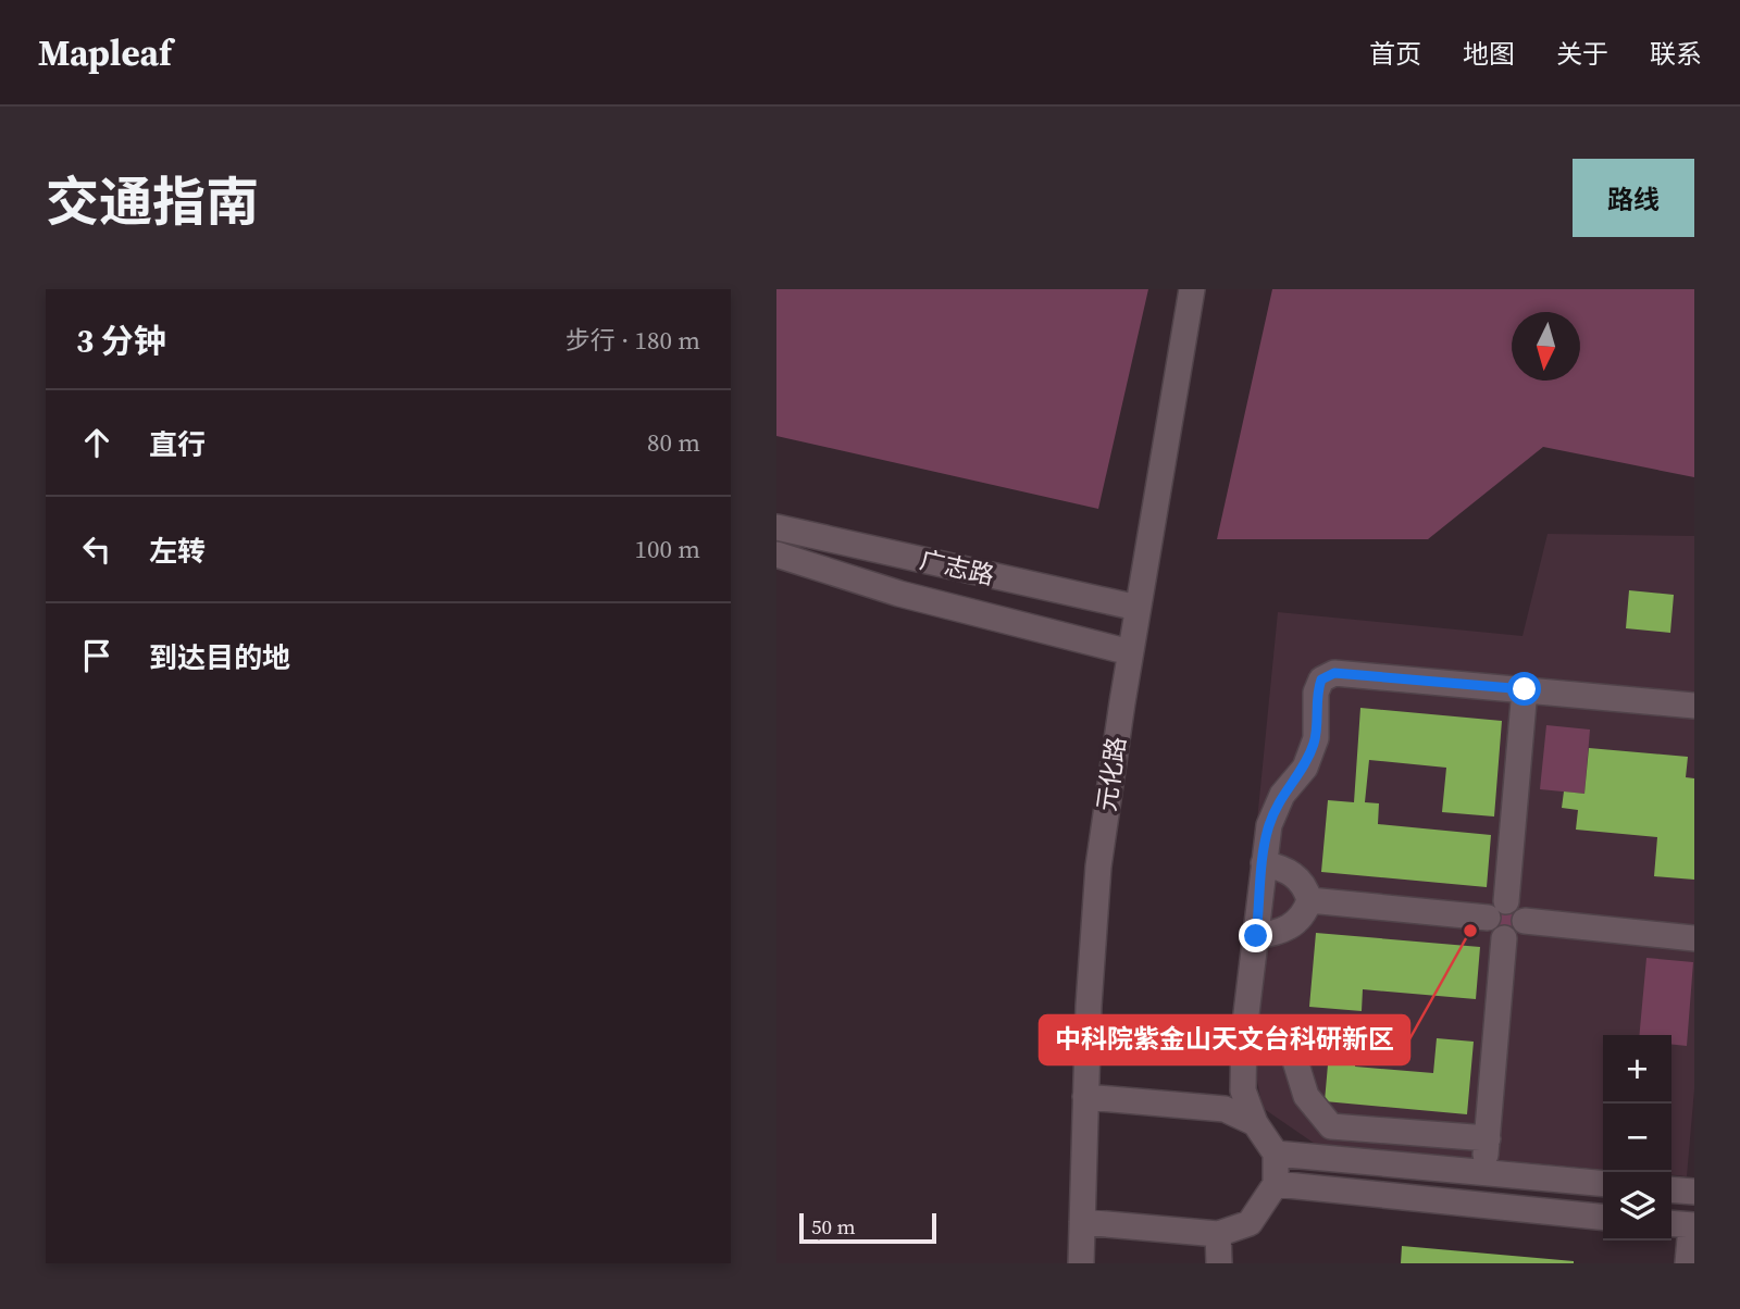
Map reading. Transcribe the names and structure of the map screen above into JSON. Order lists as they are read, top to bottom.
{
  "streets": {
    "street": ["广志路", "元化路"]
  },
  "crossings": [
    ["广志路", "元化路"]
  ],
  "places": ["中科院紫金山天文台科研新区"],
  "scale_bar": "50 m",
  "north": "bottom",
  "page": {
    "header": "Mapleaf",
    "nav": [
      "首页",
      "地图",
      "关于",
      "联系"
    ],
    "title": "交通指南",
    "buttons": "路线",
    "heading": ["3 分钟", "步行 · 180 m"],
    "list": [
      ["直行", "80 m"],
      ["左转", "100 m"],
      "到达目的地"
    ],
    "map_buttons": ["+", "−"],
    "scale": "50 m"
  }
}
